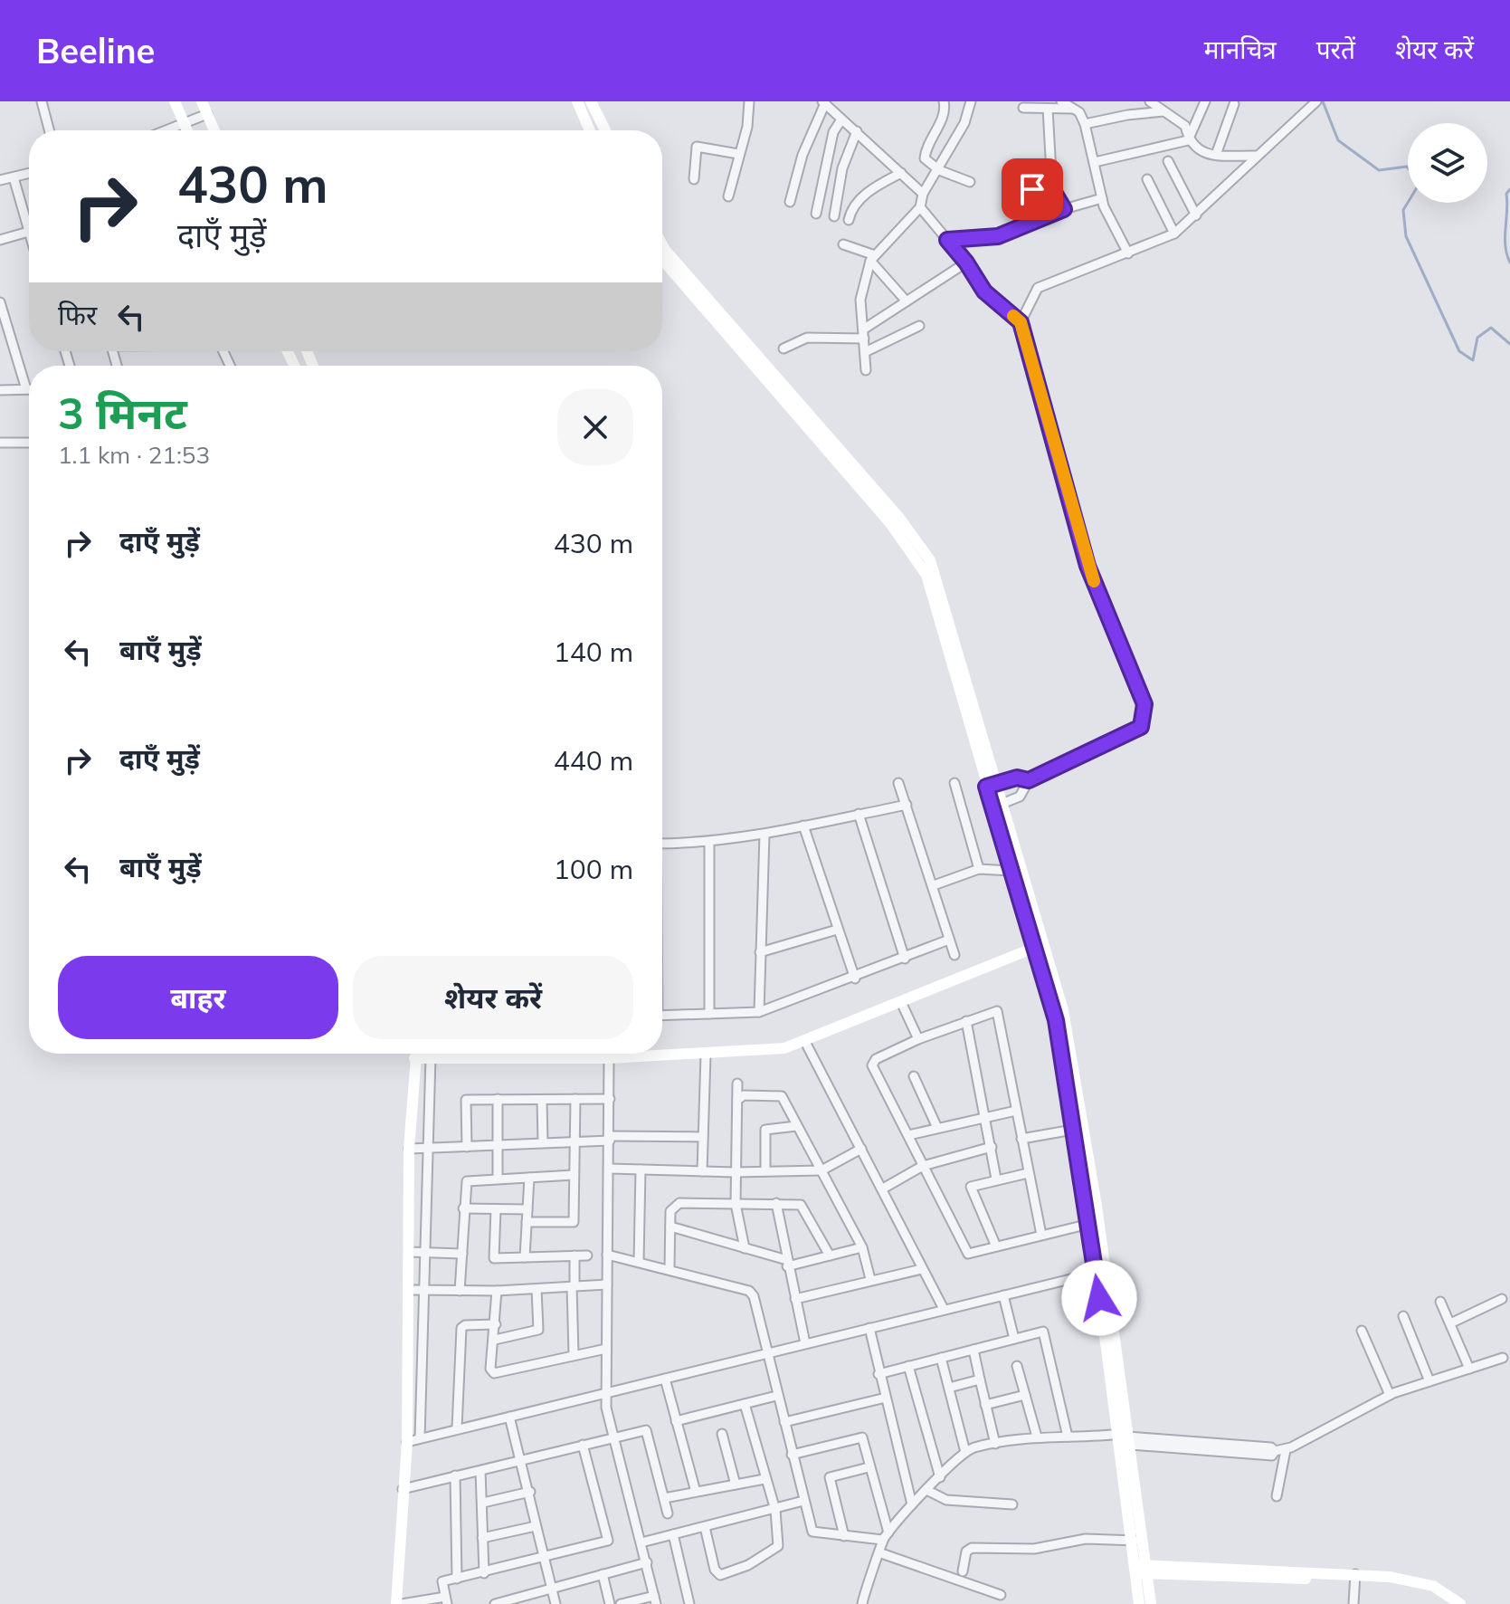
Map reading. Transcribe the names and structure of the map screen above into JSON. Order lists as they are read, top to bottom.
{
  "page": {
    "header": "Beeline",
    "nav": ["मानचित्र", "परतें", "शेयर करें"],
    "turn": ["430 m", "दाएँ मुड़ें"],
    "then": "फिर",
    "heading": ["3 मिनट", "1.1 km · 21:53"],
    "list": [
      {
        "name": "दाएँ मुड़ें",
        "value": "430 m"
      },
      {
        "name": "बाएँ मुड़ें",
        "value": "140 m"
      },
      {
        "name": "दाएँ मुड़ें",
        "value": "440 m"
      },
      {
        "name": "बाएँ मुड़ें",
        "value": "100 m"
      }
    ],
    "buttons": ["बाहर", "शेयर करें"]
  }
}
